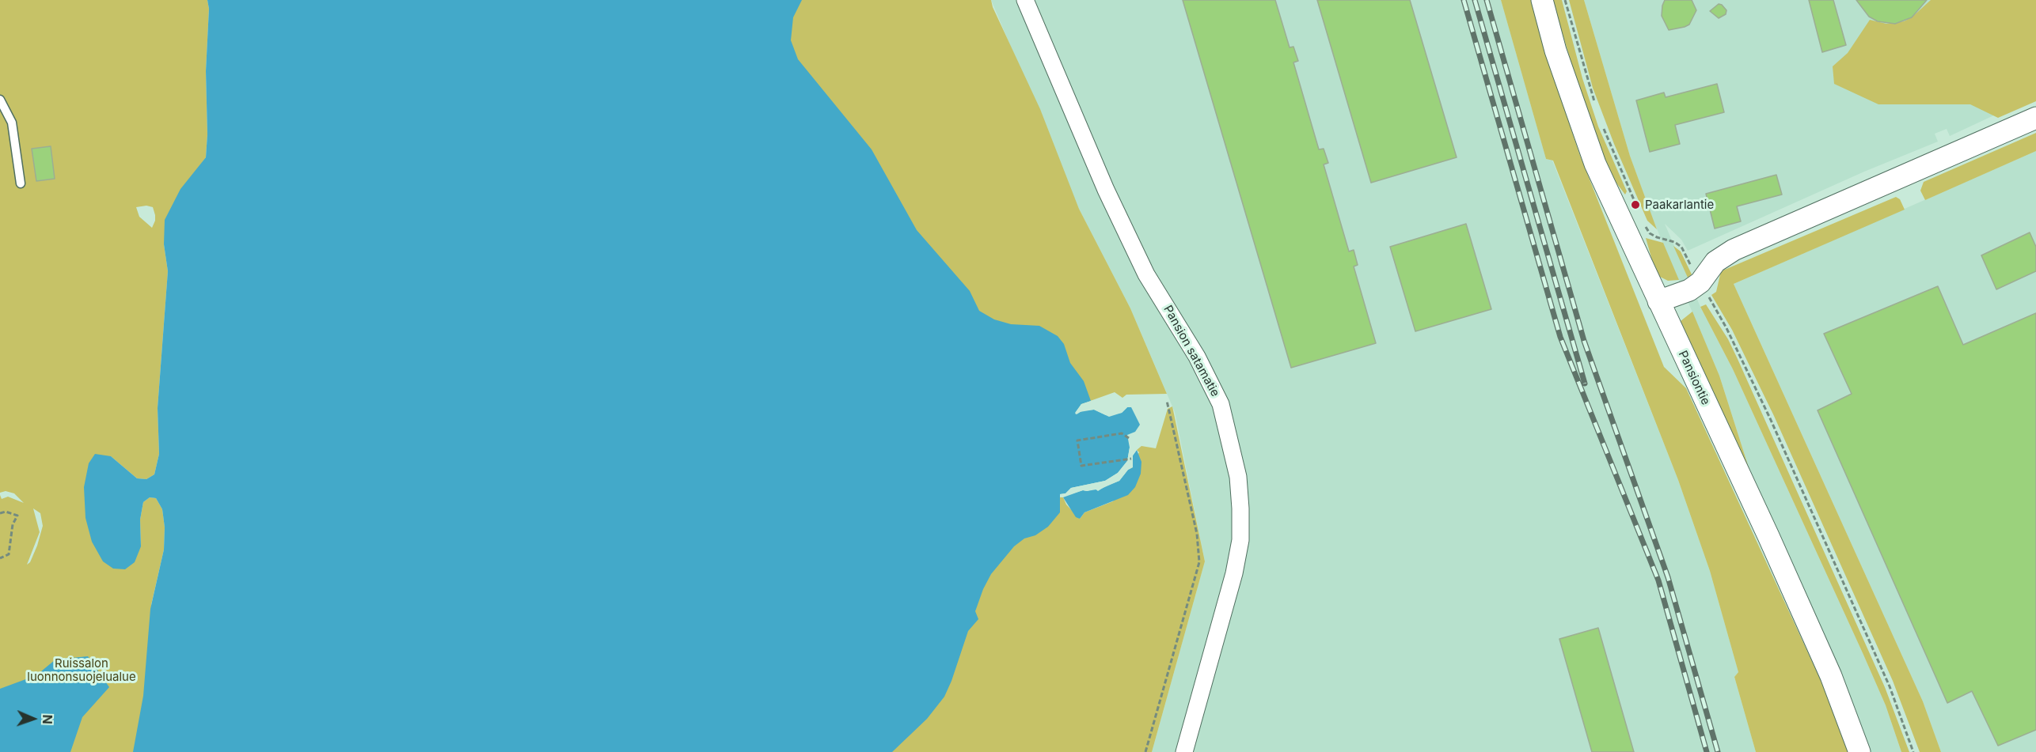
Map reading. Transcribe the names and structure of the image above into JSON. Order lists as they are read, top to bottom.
{
  "streets": {
    "street": ["Pansion satamatie", "Pansiontie"]
  },
  "parks": ["Ruissalon luonnonsuojelualue"],
  "places": ["Paakarlantie"],
  "north": "right"
}
